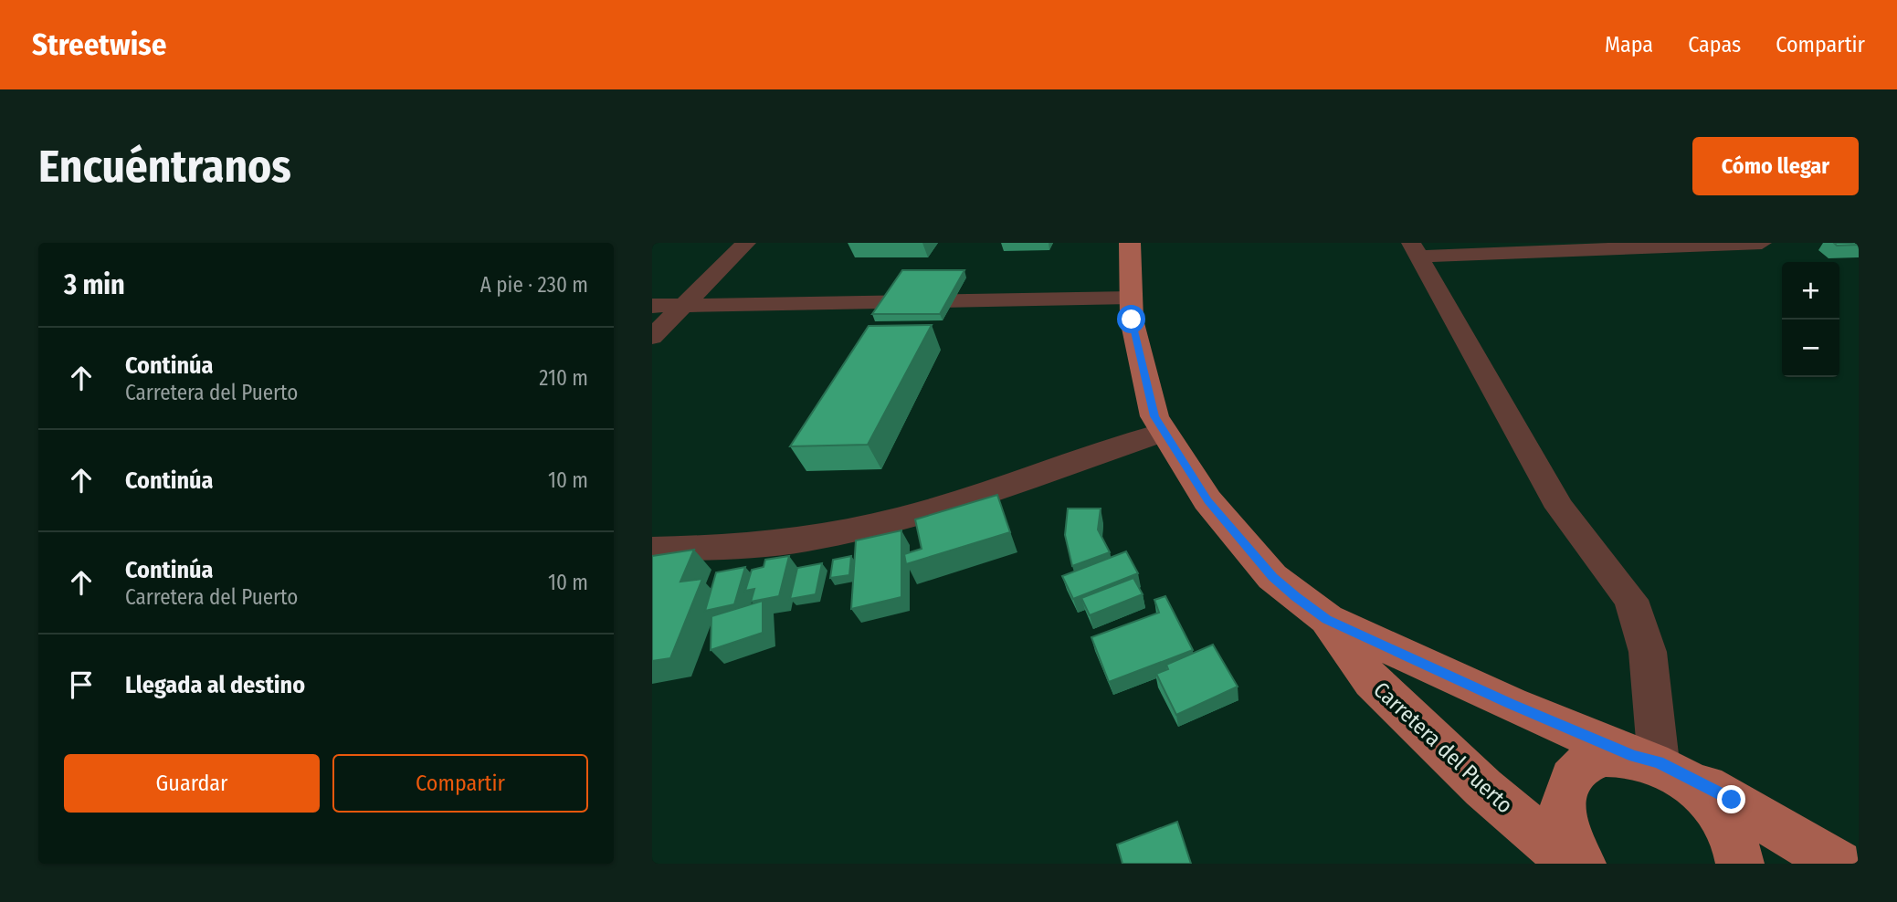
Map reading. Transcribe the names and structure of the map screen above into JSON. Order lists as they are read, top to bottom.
{
  "streets": {
    "main road": ["Carretera del Puerto"]
  },
  "page": {
    "header": "Streetwise",
    "nav": ["Mapa", "Capas", "Compartir"],
    "buttons": [
      "Cómo llegar",
      ["Guardar", "Compartir"]
    ],
    "title": "Encuéntranos",
    "heading": ["3 min", "A pie · 230 m"],
    "map_buttons": ["+", "−"],
    "list": [
      ["Continúa", "Carretera del Puerto", "210 m"],
      ["Continúa", "10 m"],
      ["Continúa", "Carretera del Puerto", "10 m"],
      "Llegada al destino"
    ]
  }
}
